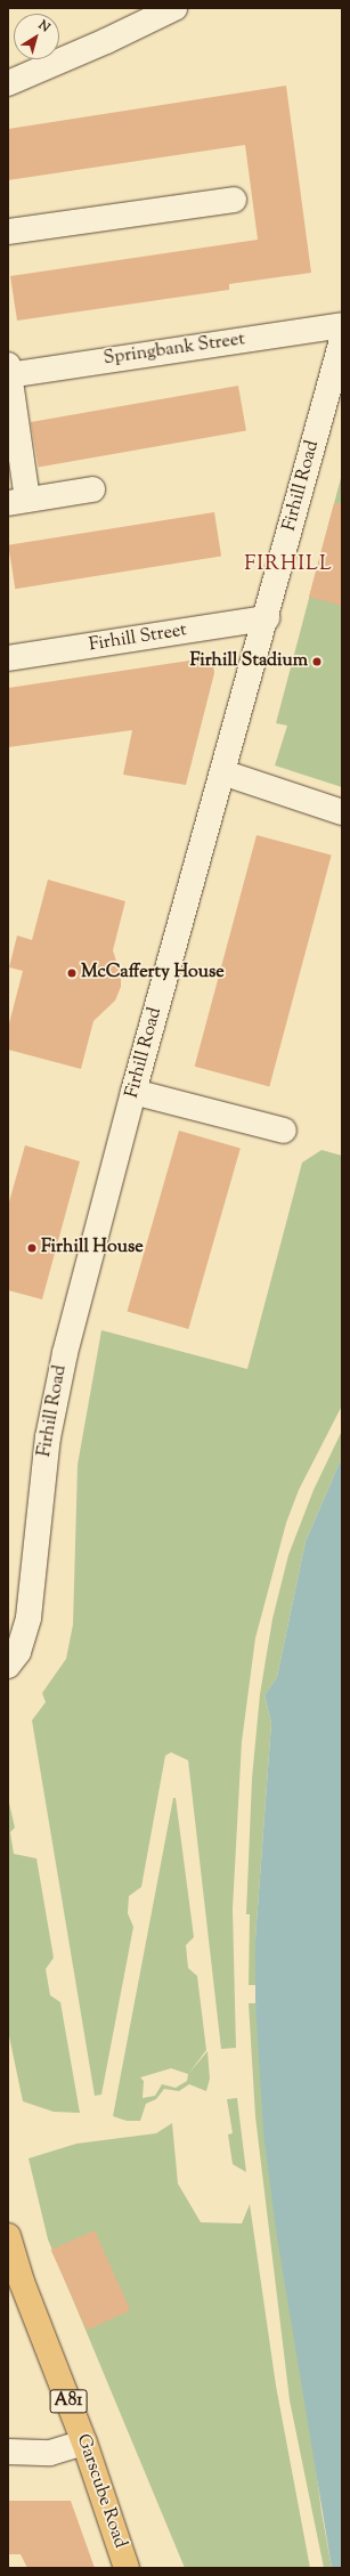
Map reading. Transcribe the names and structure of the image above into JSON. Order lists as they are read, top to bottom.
{
  "streets": {
    "main road": ["A81", "Garscube Road"],
    "street": ["Springbank Street", "Firhill Road", "Firhill Street"]
  },
  "crossings": [
    ["Firhill Road", "Firhill Street"]
  ],
  "districts": ["FIRHILL"],
  "places": ["Firhill Stadium", "McCafferty House", "Firhill House"],
  "north": "top right"
}
